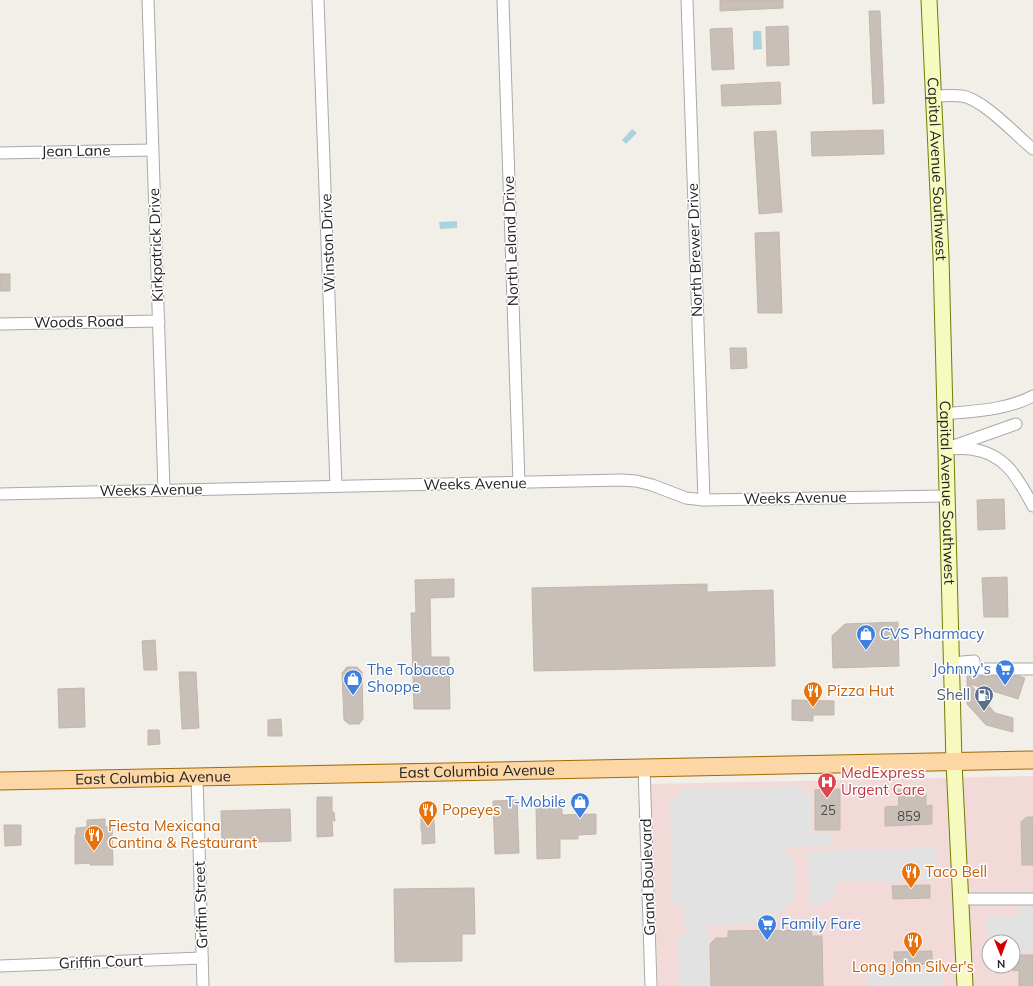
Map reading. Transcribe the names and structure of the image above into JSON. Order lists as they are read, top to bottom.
{
  "streets": {
    "main road": ["Capital Avenue Southwest", "East Columbia Avenue"],
    "street": [
      "Jean Lane",
      "North Leland Drive",
      "Winston Drive",
      "Kirkpatrick Drive",
      "North Brewer Drive",
      "Woods Road",
      "Weeks Avenue",
      "Grand Boulevard",
      "Griffin Street",
      "Griffin Court"
    ]
  },
  "crossings": [
    ["Jean Lane", "Kirkpatrick Drive"],
    ["Capital Avenue Southwest", "Weeks Avenue"],
    ["Capital Avenue Southwest", "East Columbia Avenue"],
    ["North Leland Drive", "Weeks Avenue"],
    ["Winston Drive", "Weeks Avenue"],
    ["Kirkpatrick Drive", "Woods Road"],
    ["Kirkpatrick Drive", "Weeks Avenue"],
    ["North Brewer Drive", "Weeks Avenue"],
    ["East Columbia Avenue", "Grand Boulevard"],
    ["East Columbia Avenue", "Griffin Street"],
    ["Griffin Street", "Griffin Court"]
  ],
  "places": {
    "shop": ["CVS Pharmacy", "The Tobacco Shoppe", "T-Mobile"],
    "supermarket": ["Johnny's", "Family Fare"],
    "restaurant": [
      "Pizza Hut",
      "Popeyes",
      "Fiesta Mexicana Cantina & Restaurant",
      "Taco Bell",
      "Long John Silver's"
    ],
    "fuel station": ["Shell"],
    "hospital": ["MedExpress Urgent Care"]
  },
  "house_numbers": ["25", "859"],
  "north": "bottom"
}
